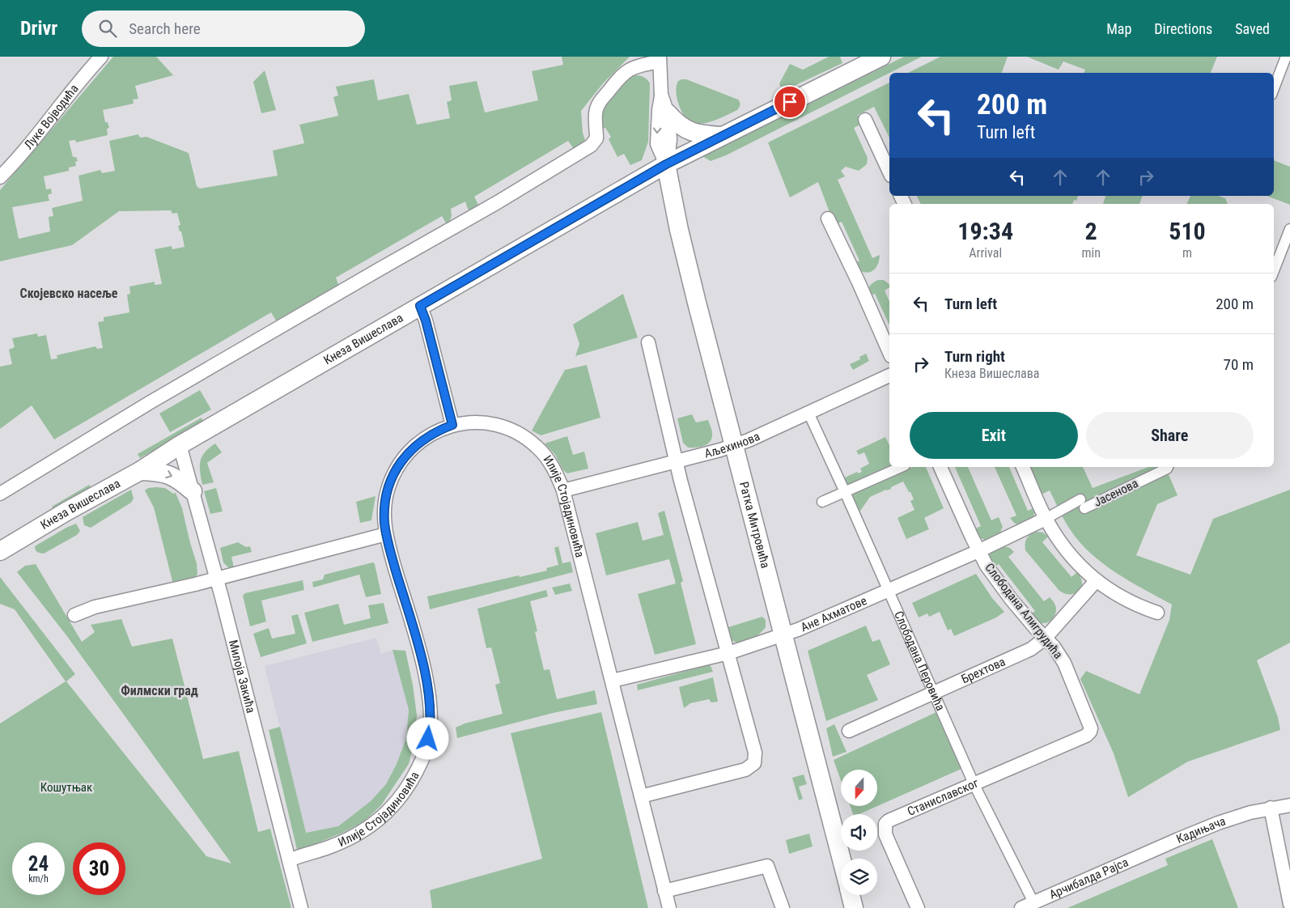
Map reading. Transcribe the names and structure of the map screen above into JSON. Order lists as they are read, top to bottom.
{
  "streets": {
    "main road": ["Кнеза Вишеслава", "Ратка Митровића"],
    "street": [
      "Луке Војводића",
      "Аљехинова",
      "Јасенова",
      "Илије Стојадиновића",
      "Слободана Алигрудића",
      "Ане Ахматове",
      "Слободана Перовића",
      "Брехтова",
      "Милоја Закића",
      "Станиславског",
      "Кадињача",
      "Арчибалда Рајса"
    ]
  },
  "crossings": [
    ["Кнеза Вишеслава", "Ратка Митровића"],
    ["Кнеза Вишеслава", "Милоја Закића"],
    ["Аљехинова", "Илије Стојадиновића"],
    ["Аљехинова", "Ратка Митровића"],
    ["Аљехинова", "Слободана Перовића"],
    ["Јасенова", "Ане Ахматове"],
    ["Илије Стојадиновића", "Ане Ахматове"],
    ["Илије Стојадиновића", "Милоја Закића"],
    ["Ратка Митровића", "Ане Ахматове"],
    ["Слободана Алигрудића", "Ане Ахматове"],
    ["Слободана Алигрудића", "Брехтова"],
    ["Слободана Алигрудића", "Станиславског"],
    ["Ане Ахматове", "Слободана Перовића"],
    ["Слободана Перовића", "Брехтова"],
    ["Слободана Перовића", "Станиславског"],
    ["Слободана Перовића", "Арчибалда Рајса"],
    ["Кадињача", "Арчибалда Рајса"]
  ],
  "districts": ["Скојевско насеље", "Филмски град"],
  "parks": ["Кошутњак"],
  "north": "bottom",
  "page": {
    "header": "Drivr",
    "search": "Search here",
    "nav": ["Map", "Directions", "Saved"],
    "turn": ["200 m", "Turn left"],
    "eta": [
      "19:34",
      "Arrival",
      "2",
      "min",
      "510",
      "m"
    ],
    "list": [
      {
        "name": "Turn left",
        "value": "200 m"
      },
      {
        "name": "Turn right",
        "note": "Кнеза Вишеслава",
        "value": "70 m"
      }
    ],
    "buttons": ["Exit", "Share"],
    "speed": "24 km/h",
    "limit": "30"
  }
}
